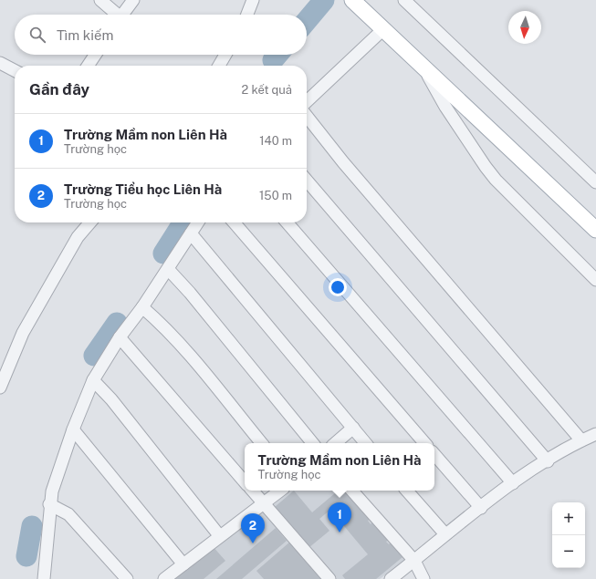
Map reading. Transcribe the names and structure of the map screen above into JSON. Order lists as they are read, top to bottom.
{
  "north": "bottom",
  "page": {
    "search": "Tìm kiếm",
    "heading": ["Gần đây", "2 kết quả"],
    "list": [
      {
        "mark": "1",
        "name": "Trường Mầm non Liên Hà",
        "note": "Trường học",
        "value": "140 m"
      },
      {
        "mark": "2",
        "name": "Trường Tiểu học Liên Hà",
        "note": "Trường học",
        "value": "150 m"
      }
    ],
    "popup": ["Trường Mầm non Liên Hà", "Trường học"],
    "map_buttons": ["+", "−"],
    "pins": ["1", "2"]
  }
}
